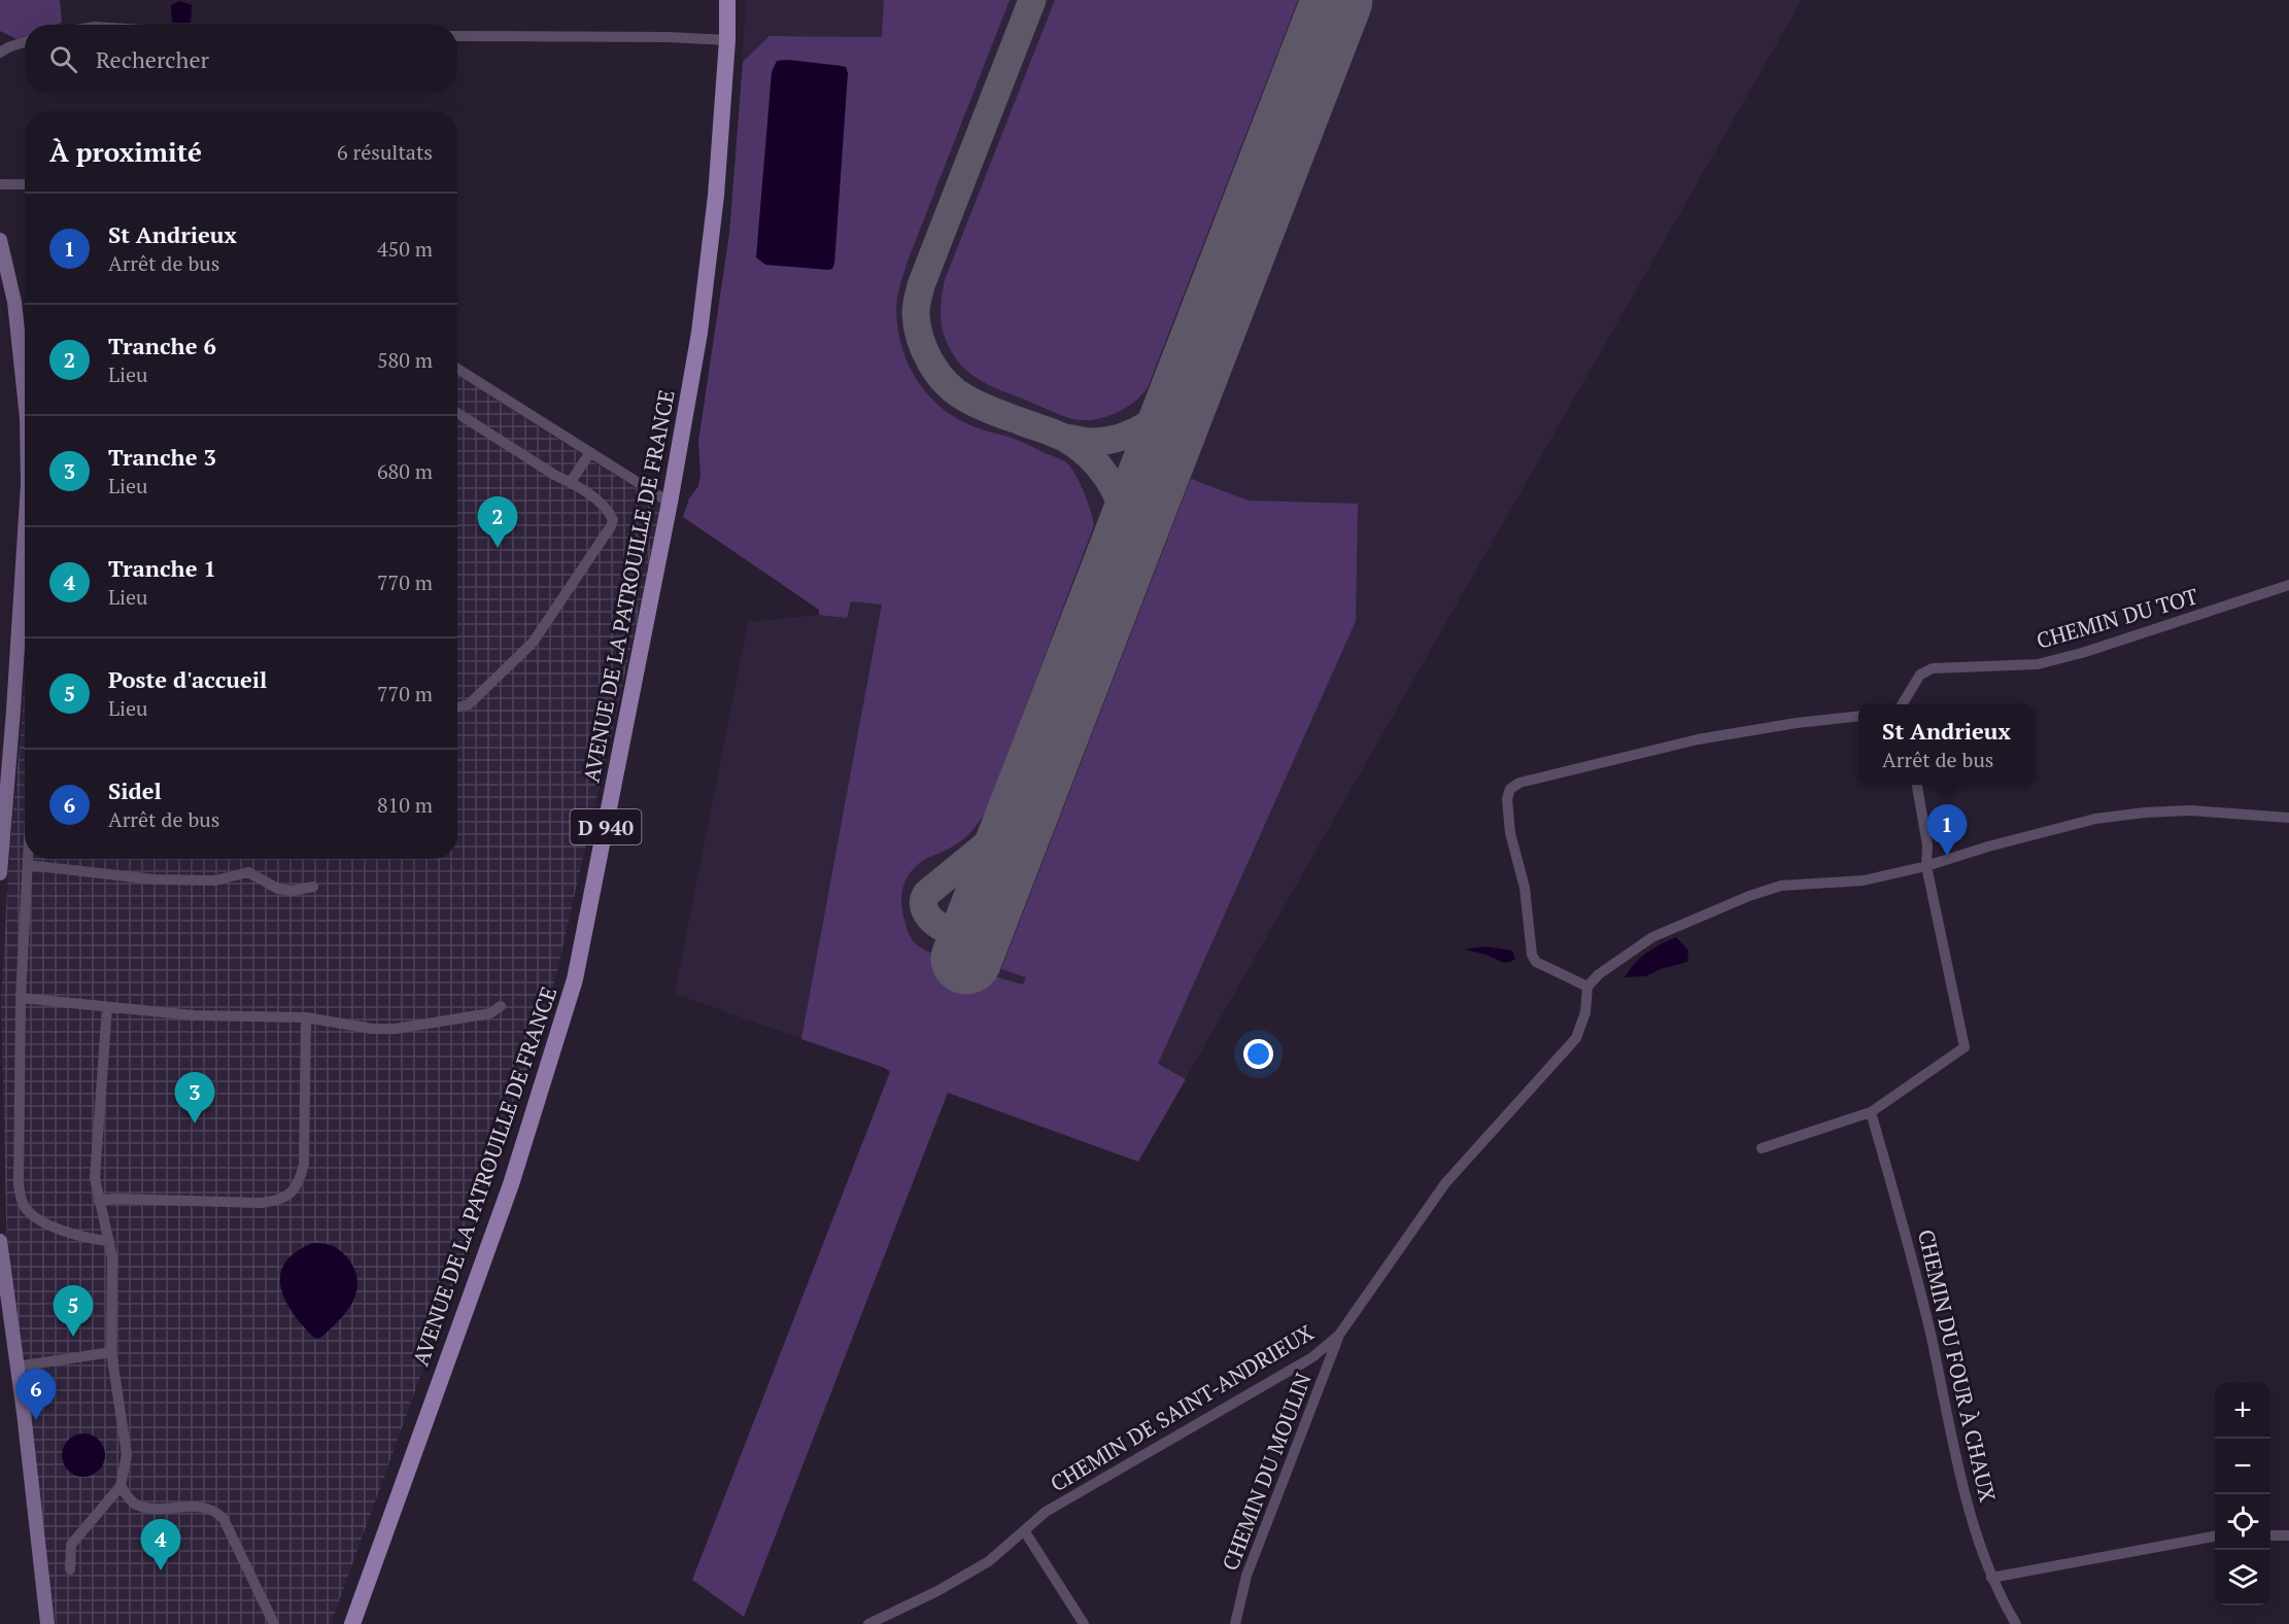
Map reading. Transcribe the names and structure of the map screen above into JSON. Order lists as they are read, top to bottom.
{
  "streets": {
    "main road": ["AVENUE DE LA PATROUILLE DE FRANCE", "D 940"],
    "street": [
      "CHEMIN DU TOT",
      "CHEMIN DU FOUR À CHAUX",
      "CHEMIN DE SAINT-ANDRIEUX",
      "CHEMIN DU MOULIN"
    ]
  },
  "crossings": [
    ["CHEMIN DE SAINT-ANDRIEUX", "CHEMIN DU MOULIN"]
  ],
  "page": {
    "search": "Rechercher",
    "heading": ["À proximité", "6 résultats"],
    "list": [
      {
        "mark": "1",
        "name": "St Andrieux",
        "note": "Arrêt de bus",
        "value": "450 m"
      },
      {
        "mark": "2",
        "name": "Tranche 6",
        "note": "Lieu",
        "value": "580 m"
      },
      {
        "mark": "3",
        "name": "Tranche 3",
        "note": "Lieu",
        "value": "680 m"
      },
      {
        "mark": "4",
        "name": "Tranche 1",
        "note": "Lieu",
        "value": "770 m"
      },
      {
        "mark": "5",
        "name": "Poste d'accueil",
        "note": "Lieu",
        "value": "770 m"
      },
      {
        "mark": "6",
        "name": "Sidel",
        "note": "Arrêt de bus",
        "value": "810 m"
      }
    ],
    "pins": [
      "2",
      "1",
      "3",
      "5",
      "6",
      "4"
    ],
    "popup": ["St Andrieux", "Arrêt de bus"],
    "map_buttons": ["+", "−"]
  }
}
